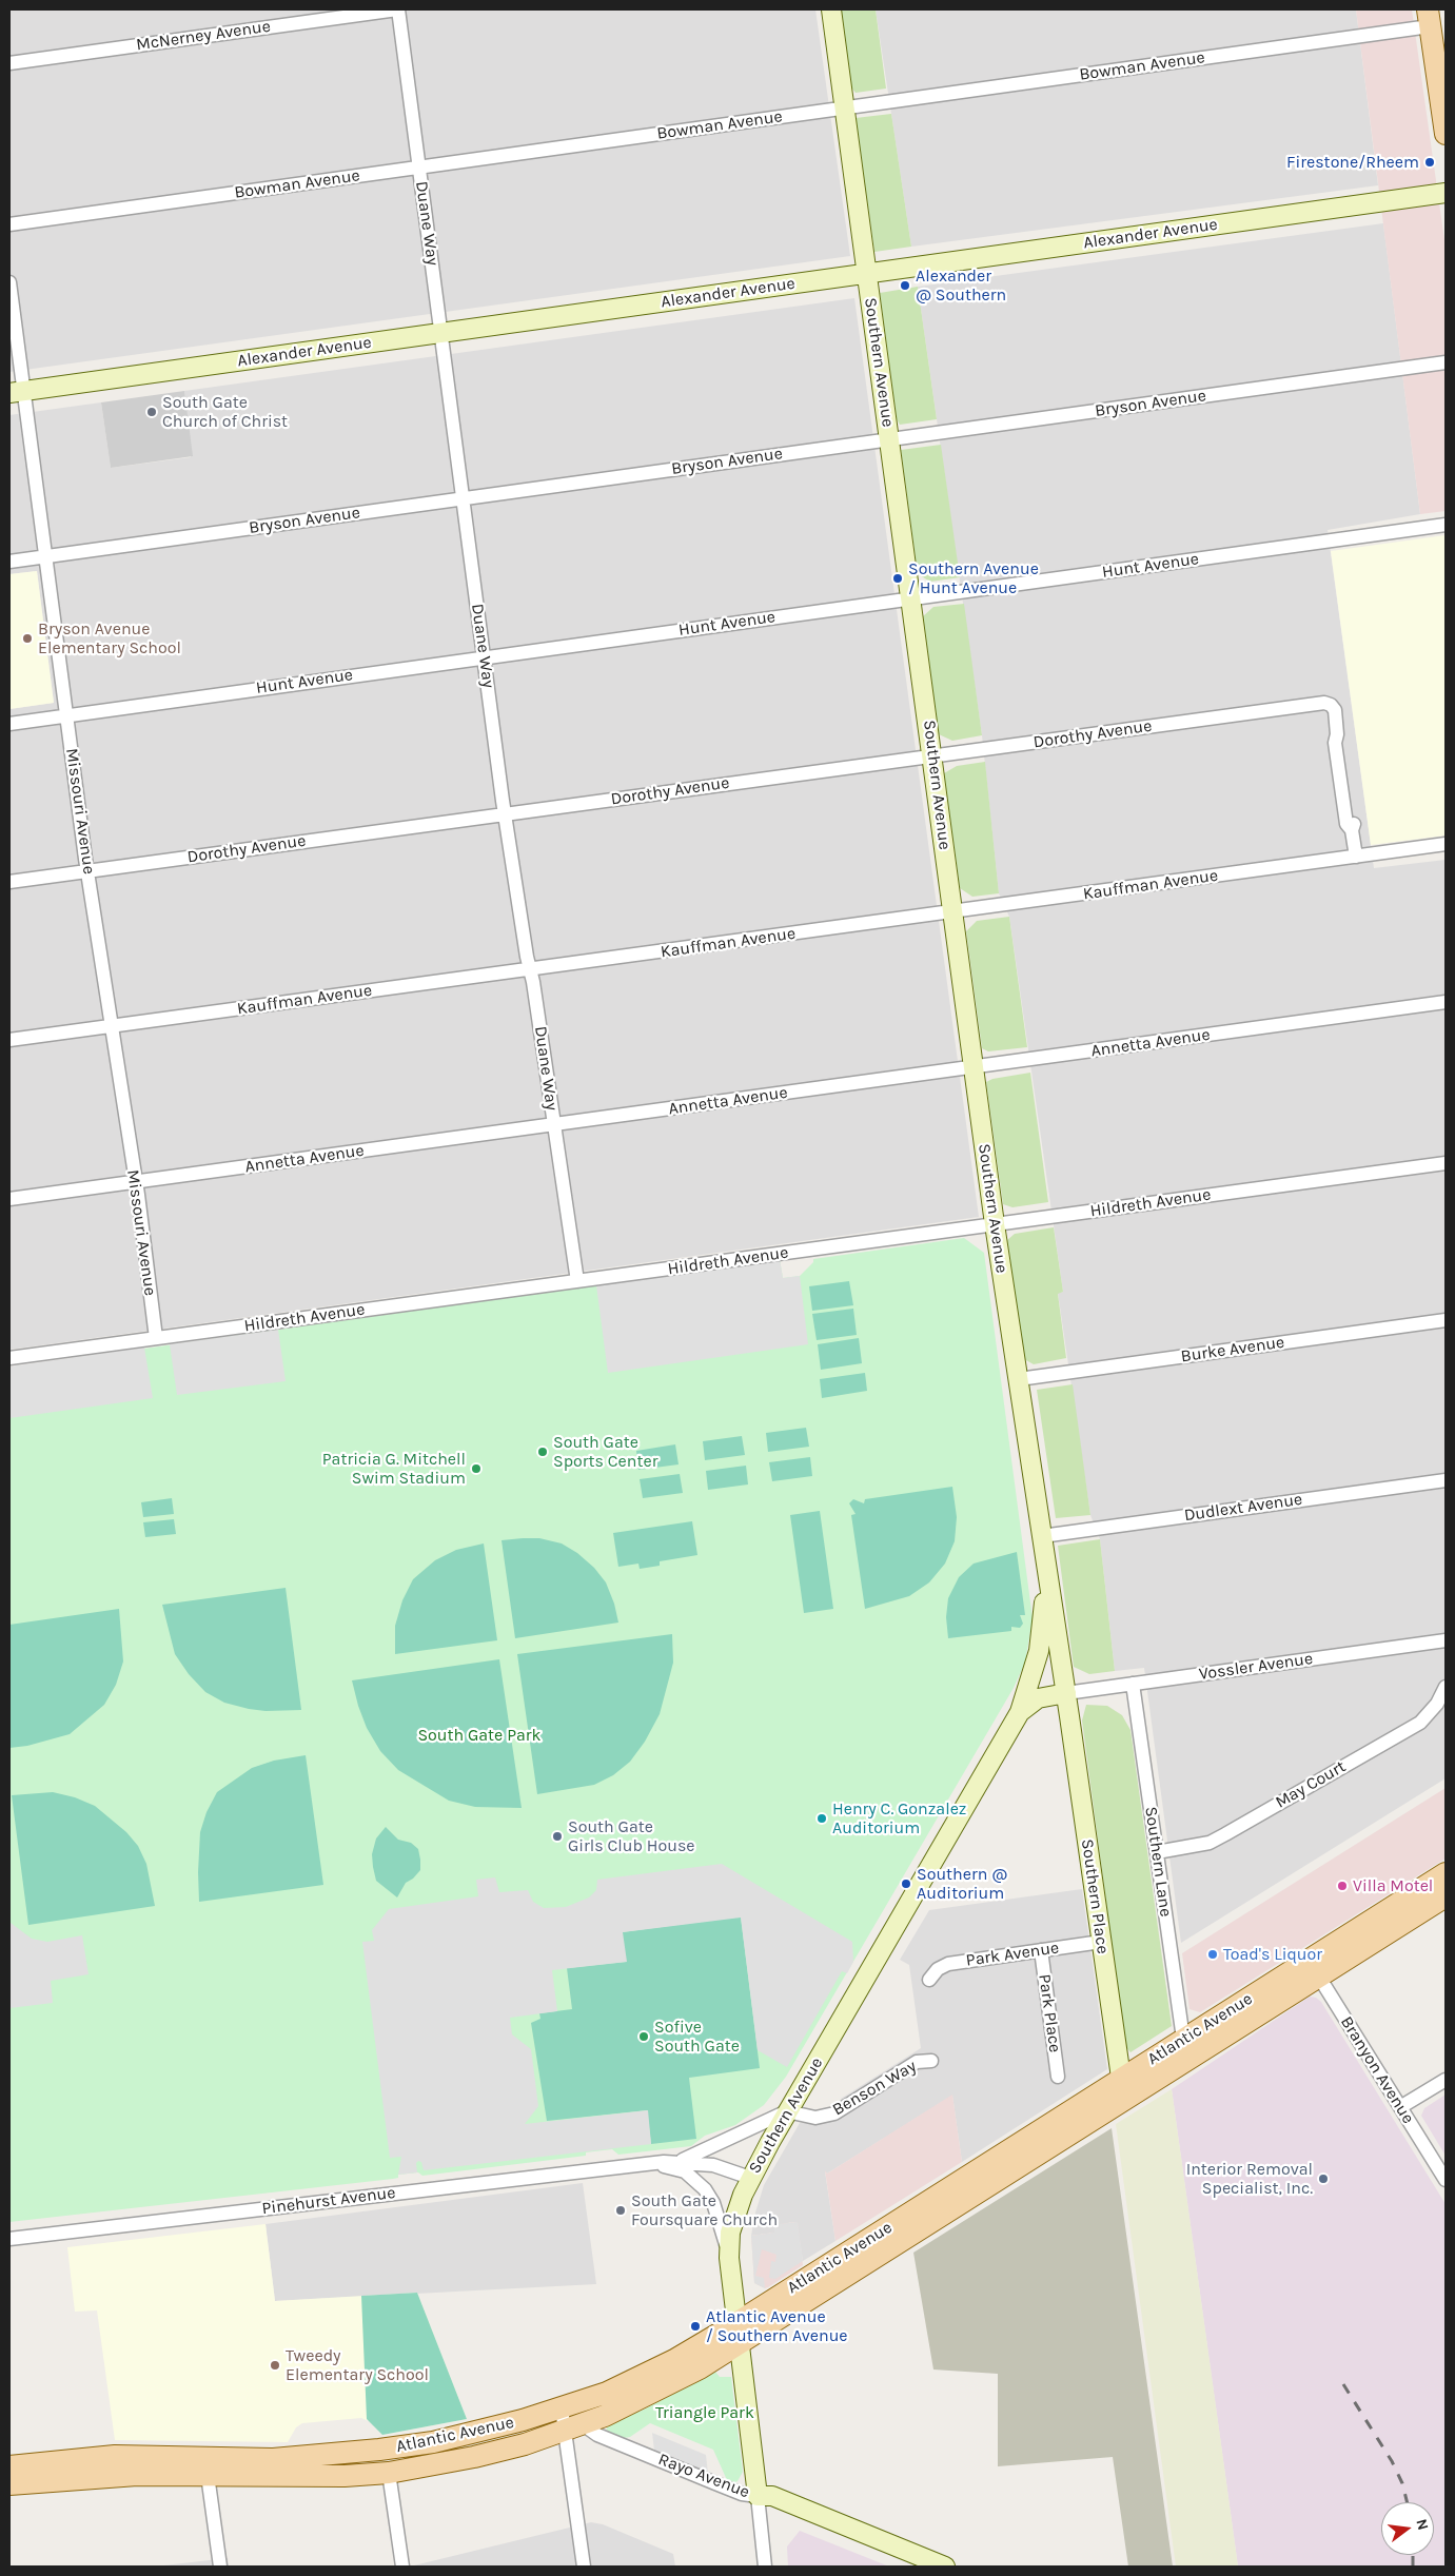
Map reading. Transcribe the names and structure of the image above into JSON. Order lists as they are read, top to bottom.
{
  "streets": {
    "main road": ["Atlantic Avenue"],
    "street": [
      "McNerney Avenue",
      "Bowman Avenue",
      "Duane Way",
      "Alexander Avenue",
      "Southern Avenue",
      "Bryson Avenue",
      "Hunt Avenue",
      "Dorothy Avenue",
      "Missouri Avenue",
      "Kauffman Avenue",
      "Annetta Avenue",
      "Hildreth Avenue",
      "Burke Avenue",
      "Dudlext Avenue",
      "Vossler Avenue",
      "May Court",
      "Southern Lane",
      "Southern Place",
      "Park Avenue",
      "Park Place",
      "Branyon Avenue",
      "Benson Way",
      "Pinehurst Avenue",
      "Rayo Avenue"
    ]
  },
  "crossings": [
    ["McNerney Avenue", "Duane Way"],
    ["Bowman Avenue", "Duane Way"],
    ["Bowman Avenue", "Southern Avenue"],
    ["Duane Way", "Alexander Avenue"],
    ["Duane Way", "Bryson Avenue"],
    ["Duane Way", "Hunt Avenue"],
    ["Duane Way", "Dorothy Avenue"],
    ["Duane Way", "Kauffman Avenue"],
    ["Duane Way", "Annetta Avenue"],
    ["Duane Way", "Hildreth Avenue"],
    ["Alexander Avenue", "Southern Avenue"],
    ["Alexander Avenue", "Missouri Avenue"],
    ["Southern Avenue", "Bryson Avenue"],
    ["Southern Avenue", "Hunt Avenue"],
    ["Southern Avenue", "Dorothy Avenue"],
    ["Southern Avenue", "Kauffman Avenue"],
    ["Southern Avenue", "Annetta Avenue"],
    ["Southern Avenue", "Hildreth Avenue"],
    ["Southern Avenue", "Burke Avenue"],
    ["Southern Avenue", "Dudlext Avenue"],
    ["Southern Avenue", "Vossler Avenue"],
    ["Southern Avenue", "Southern Place"],
    ["Southern Avenue", "Atlantic Avenue"],
    ["Southern Avenue", "Benson Way"],
    ["Southern Avenue", "Pinehurst Avenue"],
    ["Southern Avenue", "Rayo Avenue"],
    ["Bryson Avenue", "Missouri Avenue"],
    ["Hunt Avenue", "Missouri Avenue"],
    ["Dorothy Avenue", "Missouri Avenue"],
    ["Dorothy Avenue", "Kauffman Avenue"],
    ["Missouri Avenue", "Kauffman Avenue"],
    ["Missouri Avenue", "Annetta Avenue"],
    ["Missouri Avenue", "Hildreth Avenue"],
    ["Vossler Avenue", "Southern Lane"],
    ["Vossler Avenue", "Southern Place"],
    ["May Court", "Southern Lane"],
    ["Southern Lane", "Atlantic Avenue"],
    ["Southern Place", "Park Avenue"],
    ["Southern Place", "Atlantic Avenue"],
    ["Park Avenue", "Park Place"],
    ["Atlantic Avenue", "Branyon Avenue"],
    ["Atlantic Avenue", "Rayo Avenue"],
    ["Benson Way", "Pinehurst Avenue"]
  ],
  "parks": ["South Gate Park", "Triangle Park"],
  "places": [
    "Firestone/Rheem",
    "Alexander @ Southern",
    "South Gate Church of Christ",
    "Southern Avenue / Hunt Avenue",
    "Bryson Avenue Elementary School",
    "South Gate Sports Center",
    "Patricia G. Mitchell Swim Stadium",
    "Henry C. Gonzalez Auditorium",
    "South Gate Girls Club House",
    "Southern @ Auditorium",
    "Villa Motel",
    "Toad's Liquor",
    "Sofive South Gate",
    "Interior Removal Specialist, Inc.",
    "South Gate Foursquare Church",
    "Atlantic Avenue / Southern Avenue",
    "Tweedy Elementary School"
  ],
  "north": "right"
}
